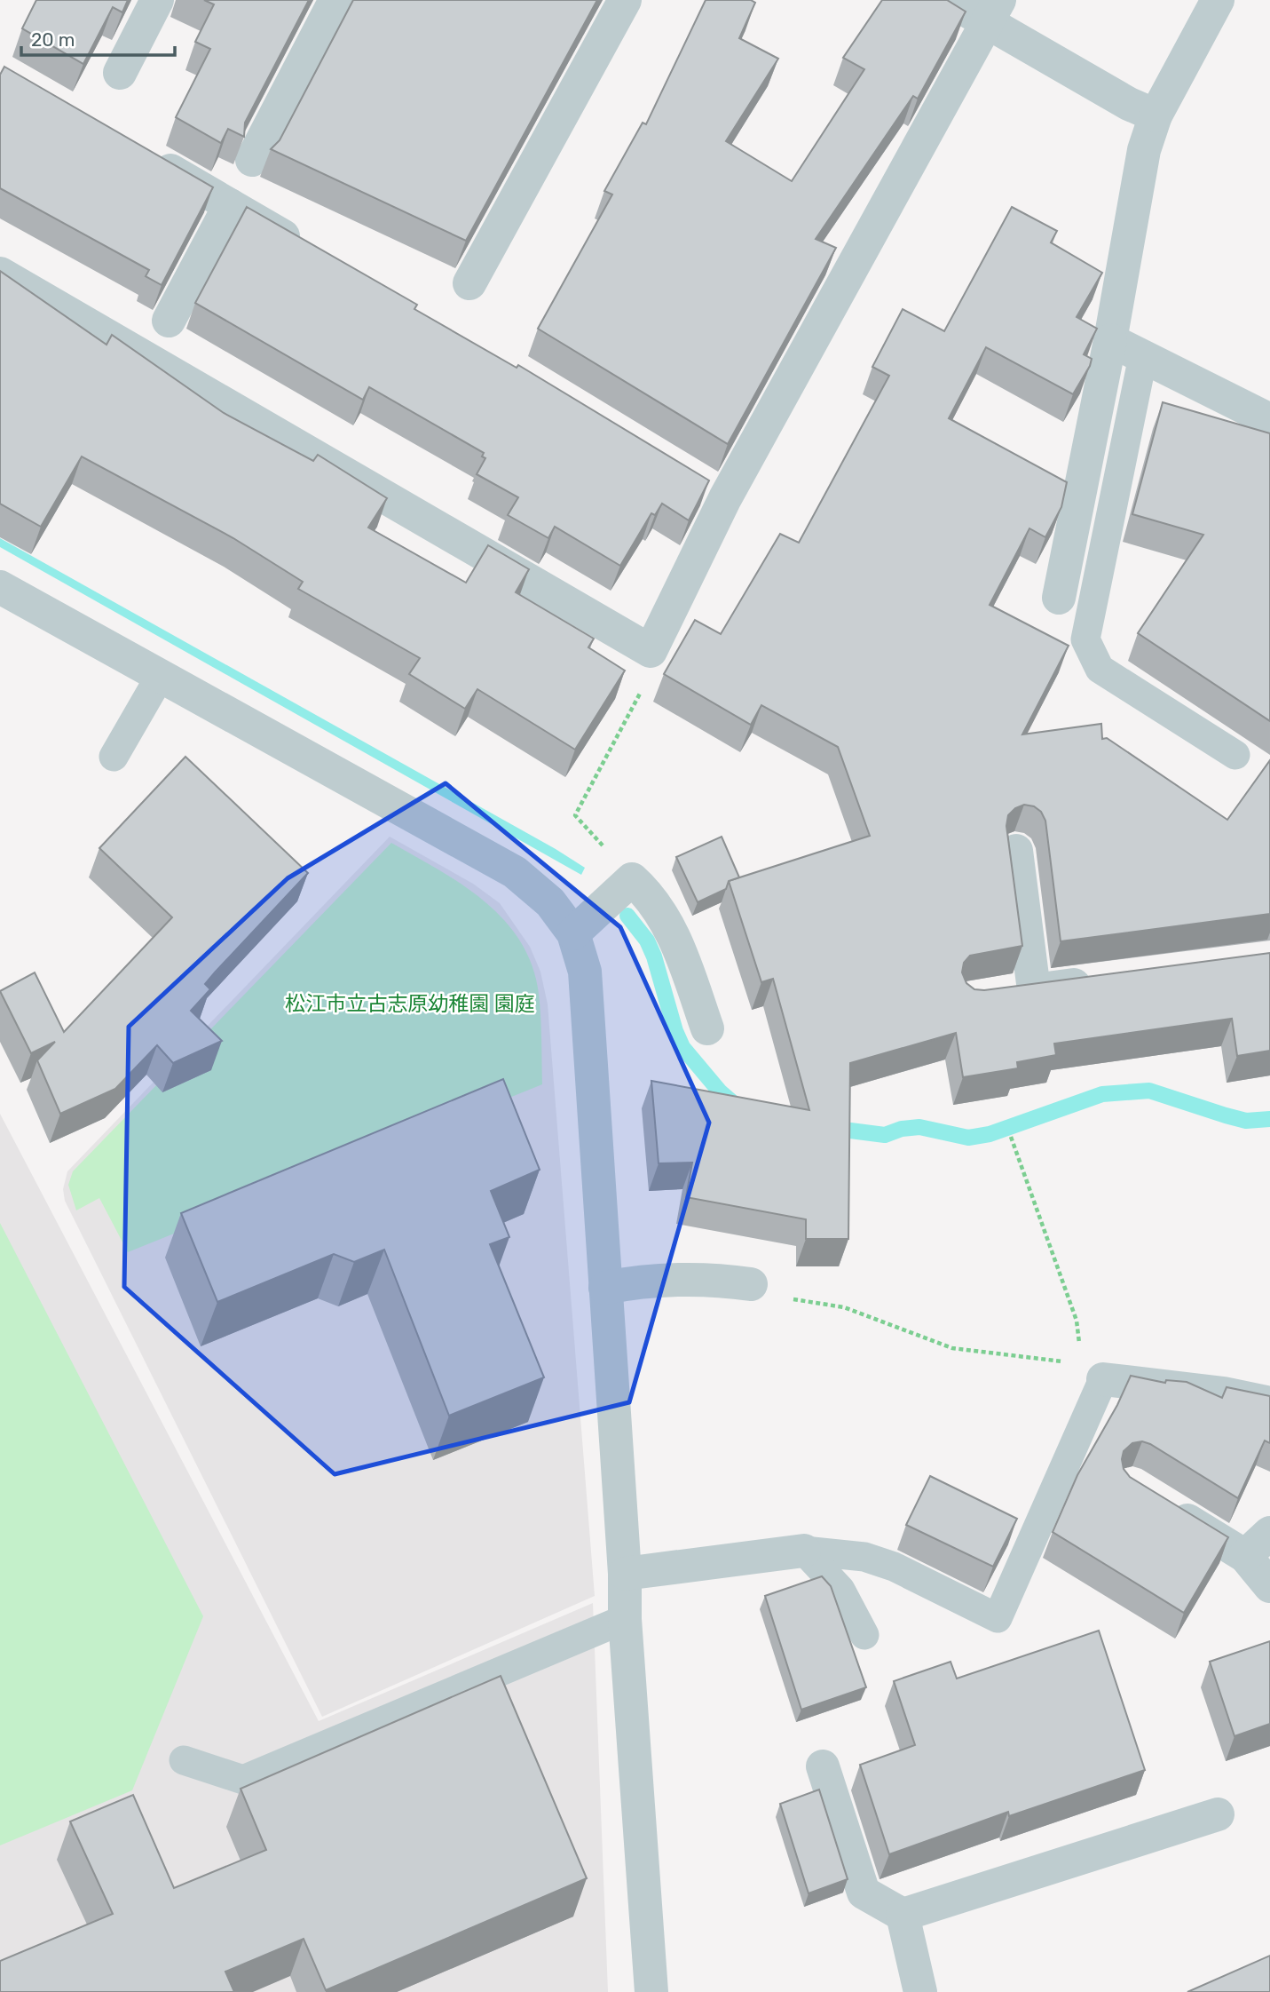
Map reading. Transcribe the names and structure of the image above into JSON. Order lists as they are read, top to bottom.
{
  "parks": ["松江市立古志原幼稚園 園庭"],
  "scale_bar": "20 m"
}
